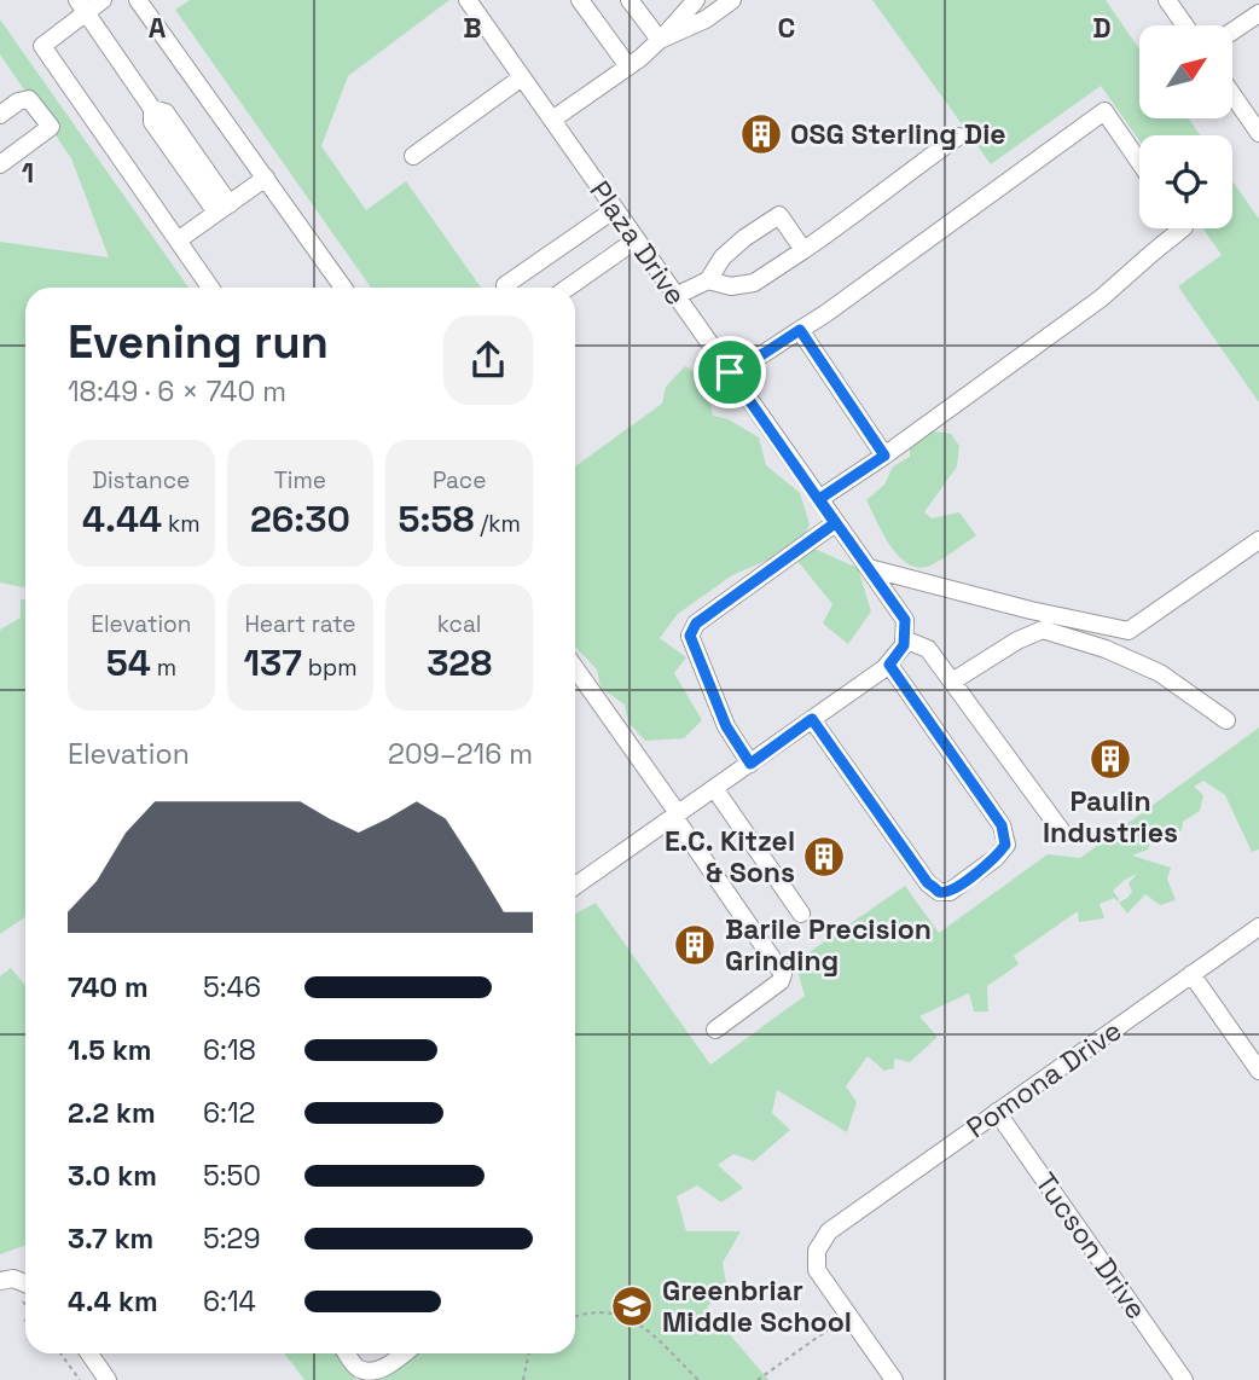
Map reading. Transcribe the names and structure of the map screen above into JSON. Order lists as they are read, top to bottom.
{
  "streets": {
    "street": ["Plaza Drive", "Pomona Drive", "Tucson Drive"]
  },
  "crossings": [
    ["Pomona Drive", "Tucson Drive"]
  ],
  "places": {
    "building": [
      "OSG Sterling Die",
      "Paulin Industries",
      "E.C. Kitzel & Sons",
      "Barile Precision Grinding"
    ],
    "school or university": ["Greenbriar Middle School"]
  },
  "north": "top right",
  "page": {
    "heading": ["Evening run", "18:49 · 6 × 740 m"],
    "stats": [
      ["Distance", "4.44 km"],
      ["Time", "26:30"],
      ["Pace", "5:58 /km"],
      ["Elevation", "54 m"],
      ["Heart rate", "137 bpm"],
      ["kcal", "328"]
    ],
    "chart": ["Elevation", "209–216 m"],
    "list": [
      {
        "name": "740 m",
        "note": "5:46"
      },
      {
        "name": "1.5 km",
        "note": "6:18"
      },
      {
        "name": "2.2 km",
        "note": "6:12"
      },
      {
        "name": "3.0 km",
        "note": "5:50"
      },
      {
        "name": "3.7 km",
        "note": "5:29"
      },
      {
        "name": "4.4 km",
        "note": "6:14"
      }
    ]
  },
  "grid": {
    "columns": [
      "A",
      "B",
      "C",
      "D"
    ],
    "rows": ["1"]
  }
}
